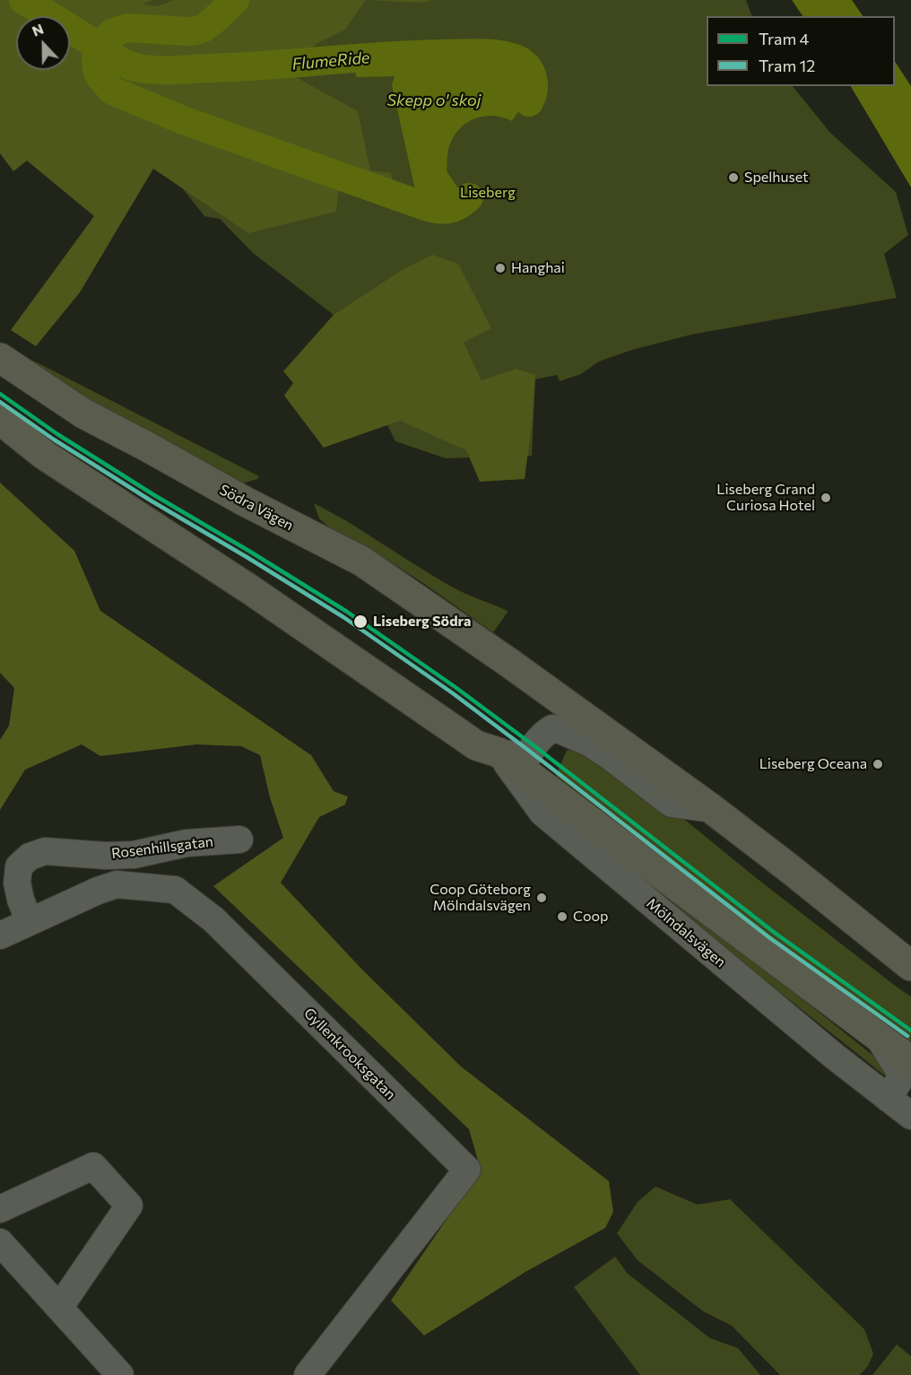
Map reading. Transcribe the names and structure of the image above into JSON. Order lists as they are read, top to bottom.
{
  "streets": {
    "main road": ["Södra Vägen", "Mölndalsvägen"],
    "street": ["Rosenhillsgatan", "Gyllenkrooksgatan"]
  },
  "crossings": [
    ["Rosenhillsgatan", "Gyllenkrooksgatan"]
  ],
  "water": ["FlumeRide", "Skepp o' skoj"],
  "parks": ["Liseberg"],
  "places": [
    "Spelhuset",
    "Hanghai",
    "Liseberg Grand Curiosa Hotel",
    "Liseberg Södra",
    "Liseberg Oceana",
    "Coop Göteborg Mölndalsvägen",
    "Coop"
  ],
  "lines": ["tram line 4", "tram line 12"],
  "legend": ["Tram 4", "Tram 12"],
  "north": "top"
}
